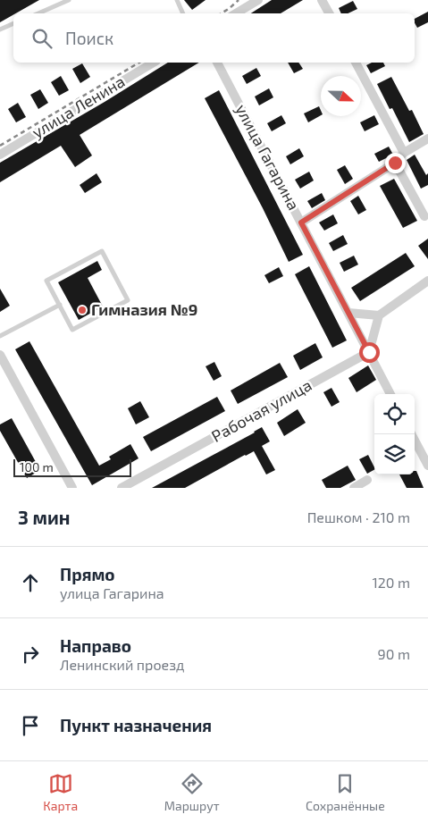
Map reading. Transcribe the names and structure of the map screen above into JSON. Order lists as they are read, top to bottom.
{
  "streets": {
    "street": ["улица Ленина", "улица Гагарина", "Рабочая улица"]
  },
  "crossings": [
    ["улица Гагарина", "Рабочая улица"]
  ],
  "places": ["Гимназия №9"],
  "scale_bar": "100 m",
  "north": "right",
  "page": {
    "search": "Поиск",
    "scale": "100 m",
    "heading": ["3 мин", "Пешком · 210 m"],
    "list": [
      ["Прямо", "улица Гагарина", "120 m"],
      ["Направо", "Ленинский проезд", "90 m"],
      "Пункт назначения"
    ],
    "nav": ["Карта", "Маршрут", "Сохранённые"]
  }
}
